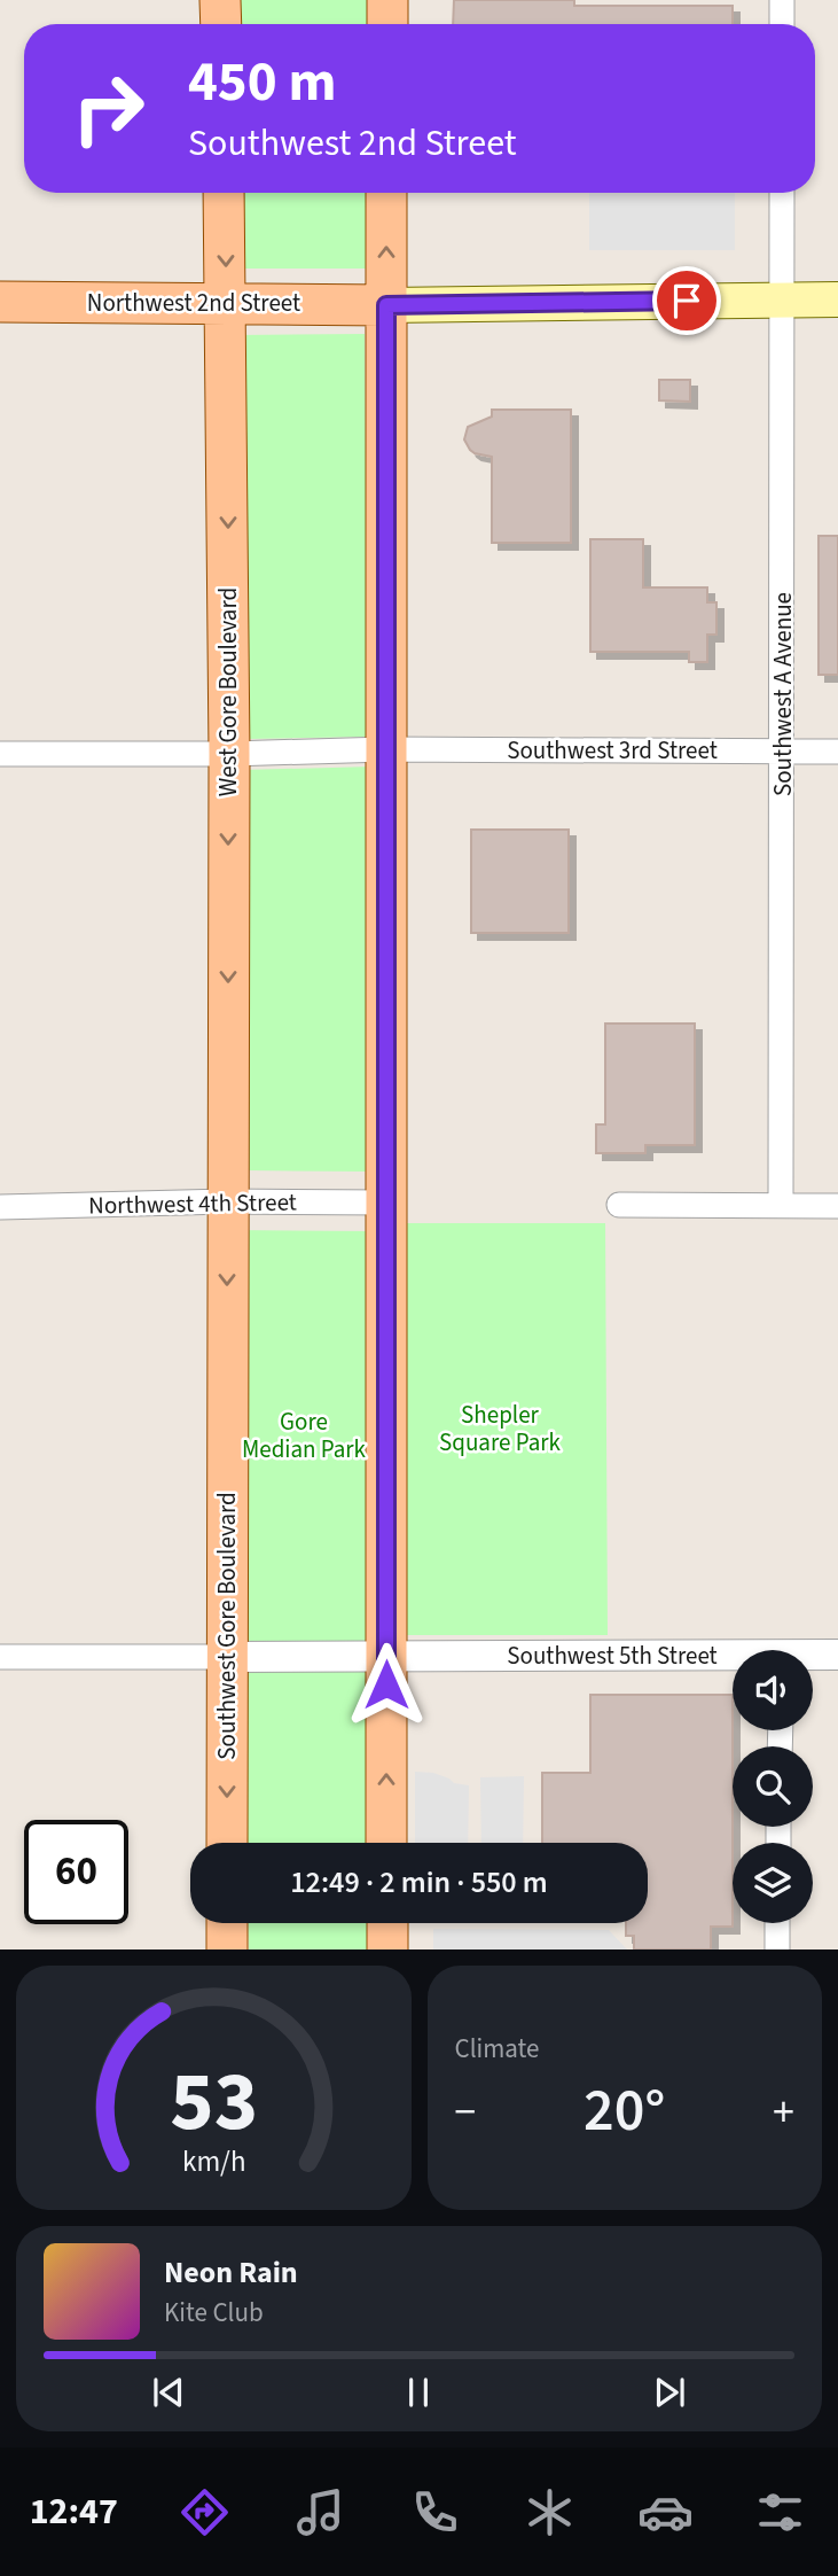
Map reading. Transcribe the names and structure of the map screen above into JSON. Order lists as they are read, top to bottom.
{
  "streets": {
    "main road": ["Northwest 2nd Street", "West Gore Boulevard", "Southwest Gore Boulevard"],
    "street": [
      "Southwest A Avenue",
      "Southwest 3rd Street",
      "Northwest 4th Street",
      "Southwest 5th Street"
    ]
  },
  "crossings": [
    ["Northwest 2nd Street", "West Gore Boulevard"],
    ["West Gore Boulevard", "Southwest 3rd Street"],
    ["West Gore Boulevard", "Northwest 4th Street"],
    ["West Gore Boulevard", "Southwest Gore Boulevard"],
    ["Southwest A Avenue", "Southwest 3rd Street"],
    ["Northwest 4th Street", "Southwest Gore Boulevard"],
    ["Southwest Gore Boulevard", "Southwest 5th Street"]
  ],
  "parks": ["Shepler Square Park", "Gore Median Park"],
  "page": {
    "turn": ["450 m", "Southwest 2nd Street"],
    "limit": "60",
    "trip": "12:49 · 2 min · 550 m",
    "tile": "Climate",
    "heat": ["−", "20°", "+"],
    "song": ["Neon Rain", "Kite Club"],
    "tabs": "12:47",
    "gauge": ["53", "km/h"]
  }
}
